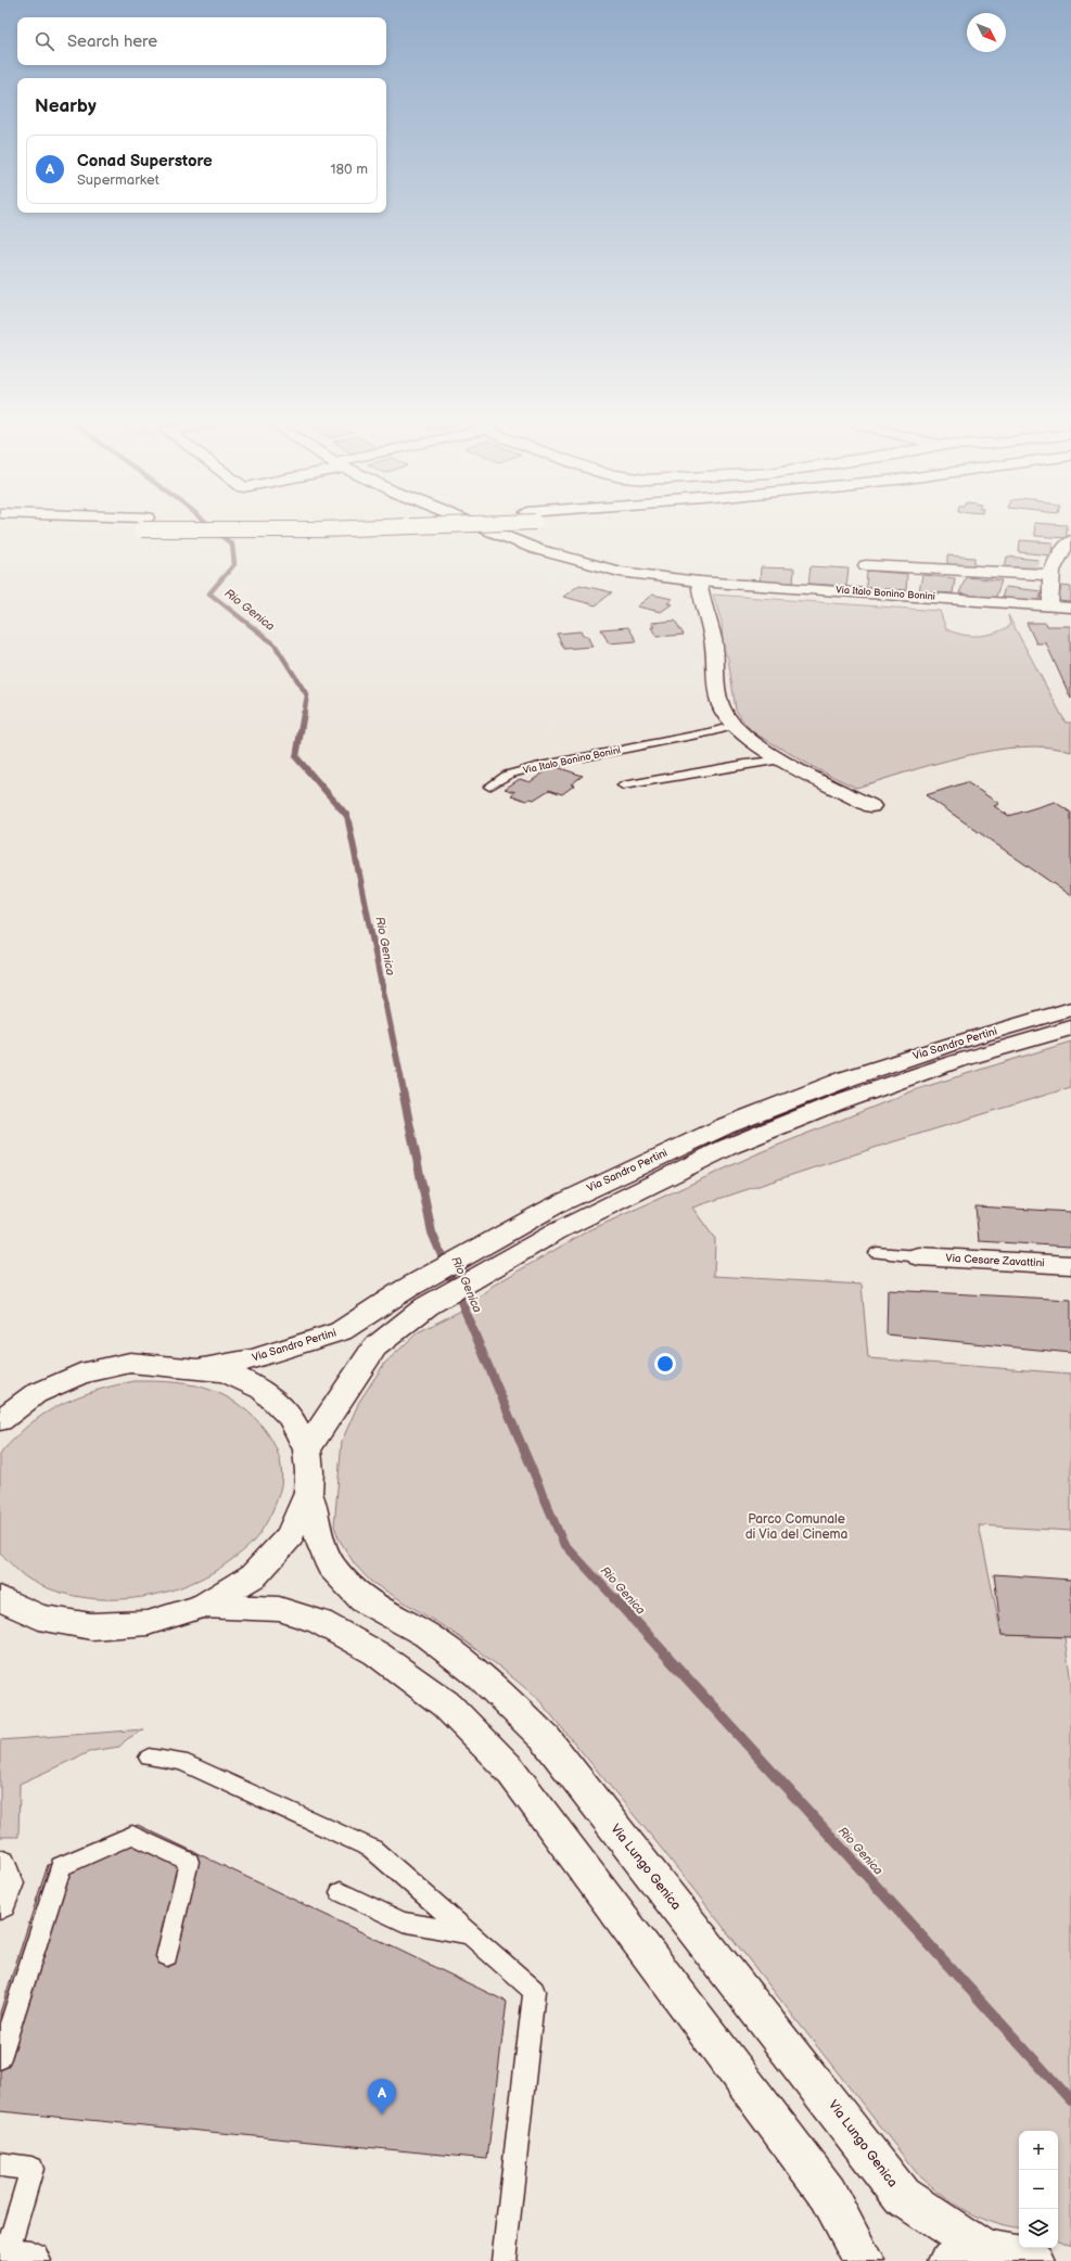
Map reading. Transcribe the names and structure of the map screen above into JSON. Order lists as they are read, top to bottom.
{
  "streets": {
    "main road": [
      "Via Italo Bonino Bonini",
      "Via Sandro Pertini",
      "Via Cesare Zavattini",
      "Via Lungo Genica"
    ]
  },
  "water": ["Rio Genica"],
  "parks": ["Parco Comunale di Via del Cinema"],
  "north": "bottom right",
  "page": {
    "search": "Search here",
    "heading": "Nearby",
    "list": [
      {
        "mark": "A",
        "name": "Conad Superstore",
        "note": "Supermarket",
        "value": "180 m"
      }
    ],
    "pins": "A",
    "map_buttons": ["+", "−"]
  }
}
